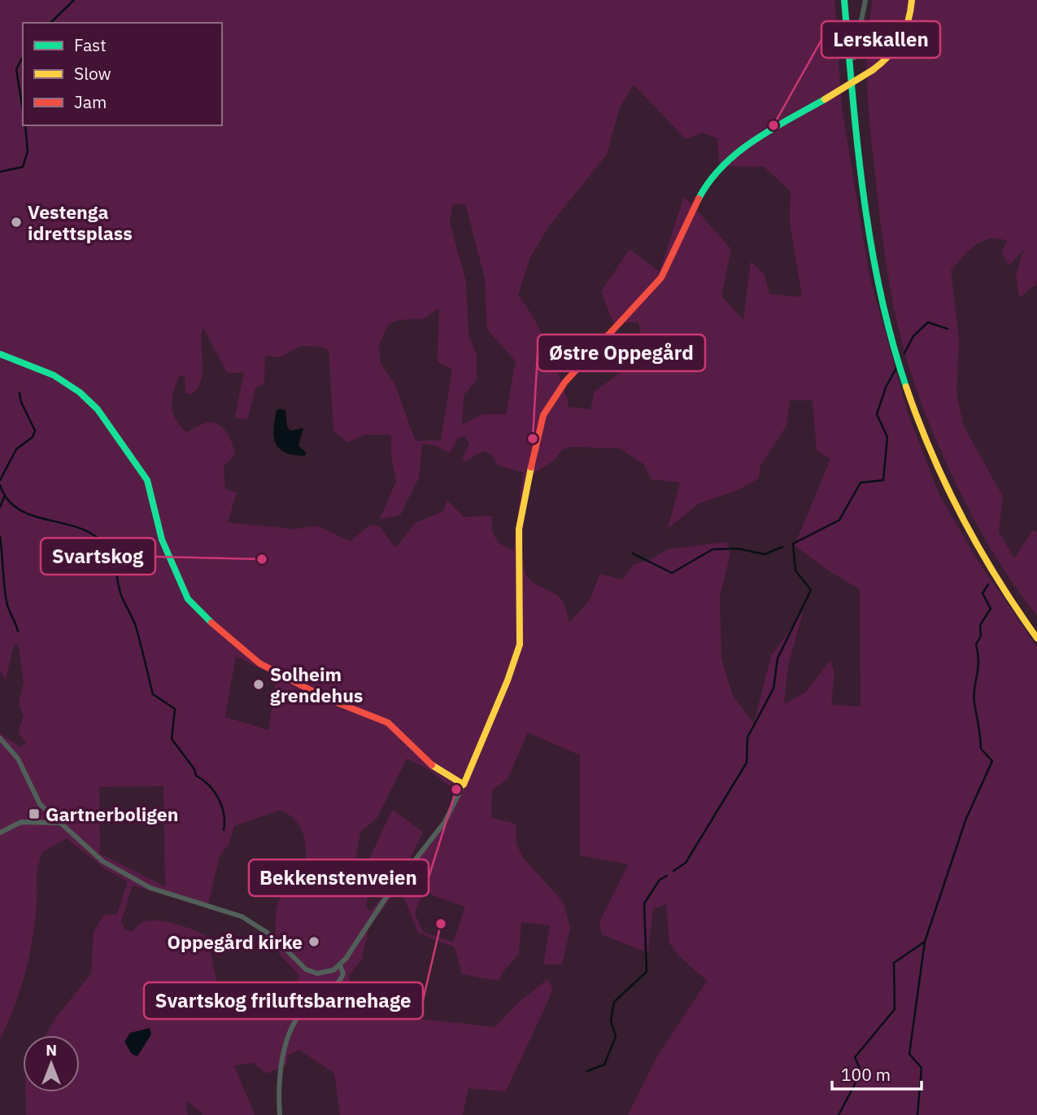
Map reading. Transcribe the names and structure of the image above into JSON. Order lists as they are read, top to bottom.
{
  "places": {
    "other": [
      "Lerskallen",
      "Vestenga idrettsplass",
      "Østre Oppegård",
      "Svartskog",
      "Solheim grendehus",
      "Bekkenstenveien",
      "Svartskog friluftsbarnehage",
      "Oppegård kirke"
    ],
    "transit": ["Gartnerboligen"]
  },
  "legend": ["Fast", "Slow", "Jam"],
  "scale_bar": "100 m",
  "north": "top"
}
